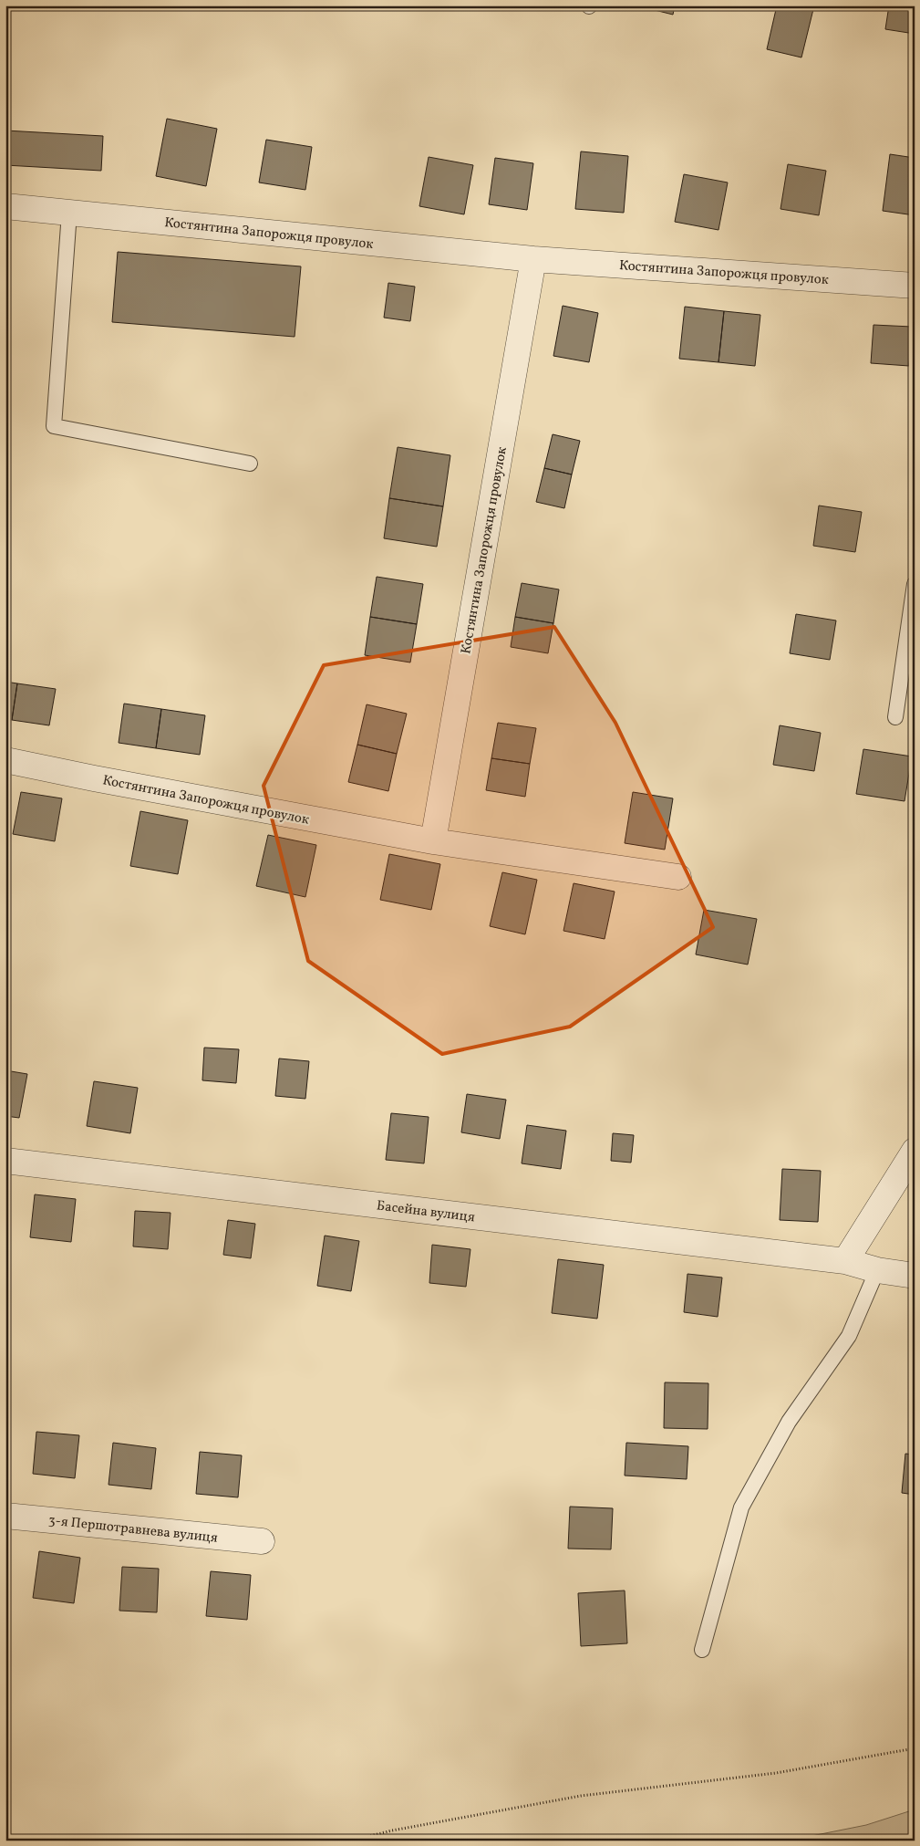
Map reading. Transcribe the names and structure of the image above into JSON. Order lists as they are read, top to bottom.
{
  "streets": {
    "street": ["Костянтина Запорожця провулок", "Басейна вулиця", "3-я Першотравнева вулиця"]
  }
}
